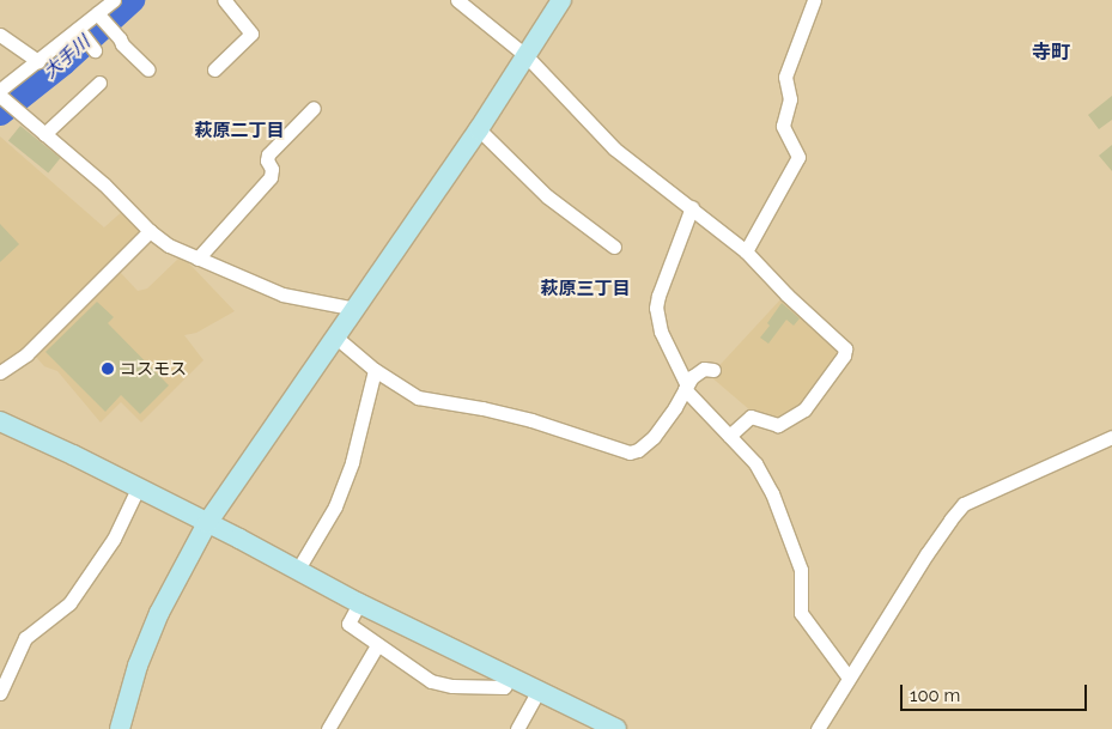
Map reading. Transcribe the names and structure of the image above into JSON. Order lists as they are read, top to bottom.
{
  "districts": ["寺町", "萩原二丁目", "萩原三丁目"],
  "water": ["大手川"],
  "places": ["コスモス"],
  "scale_bar": "100 m"
}
